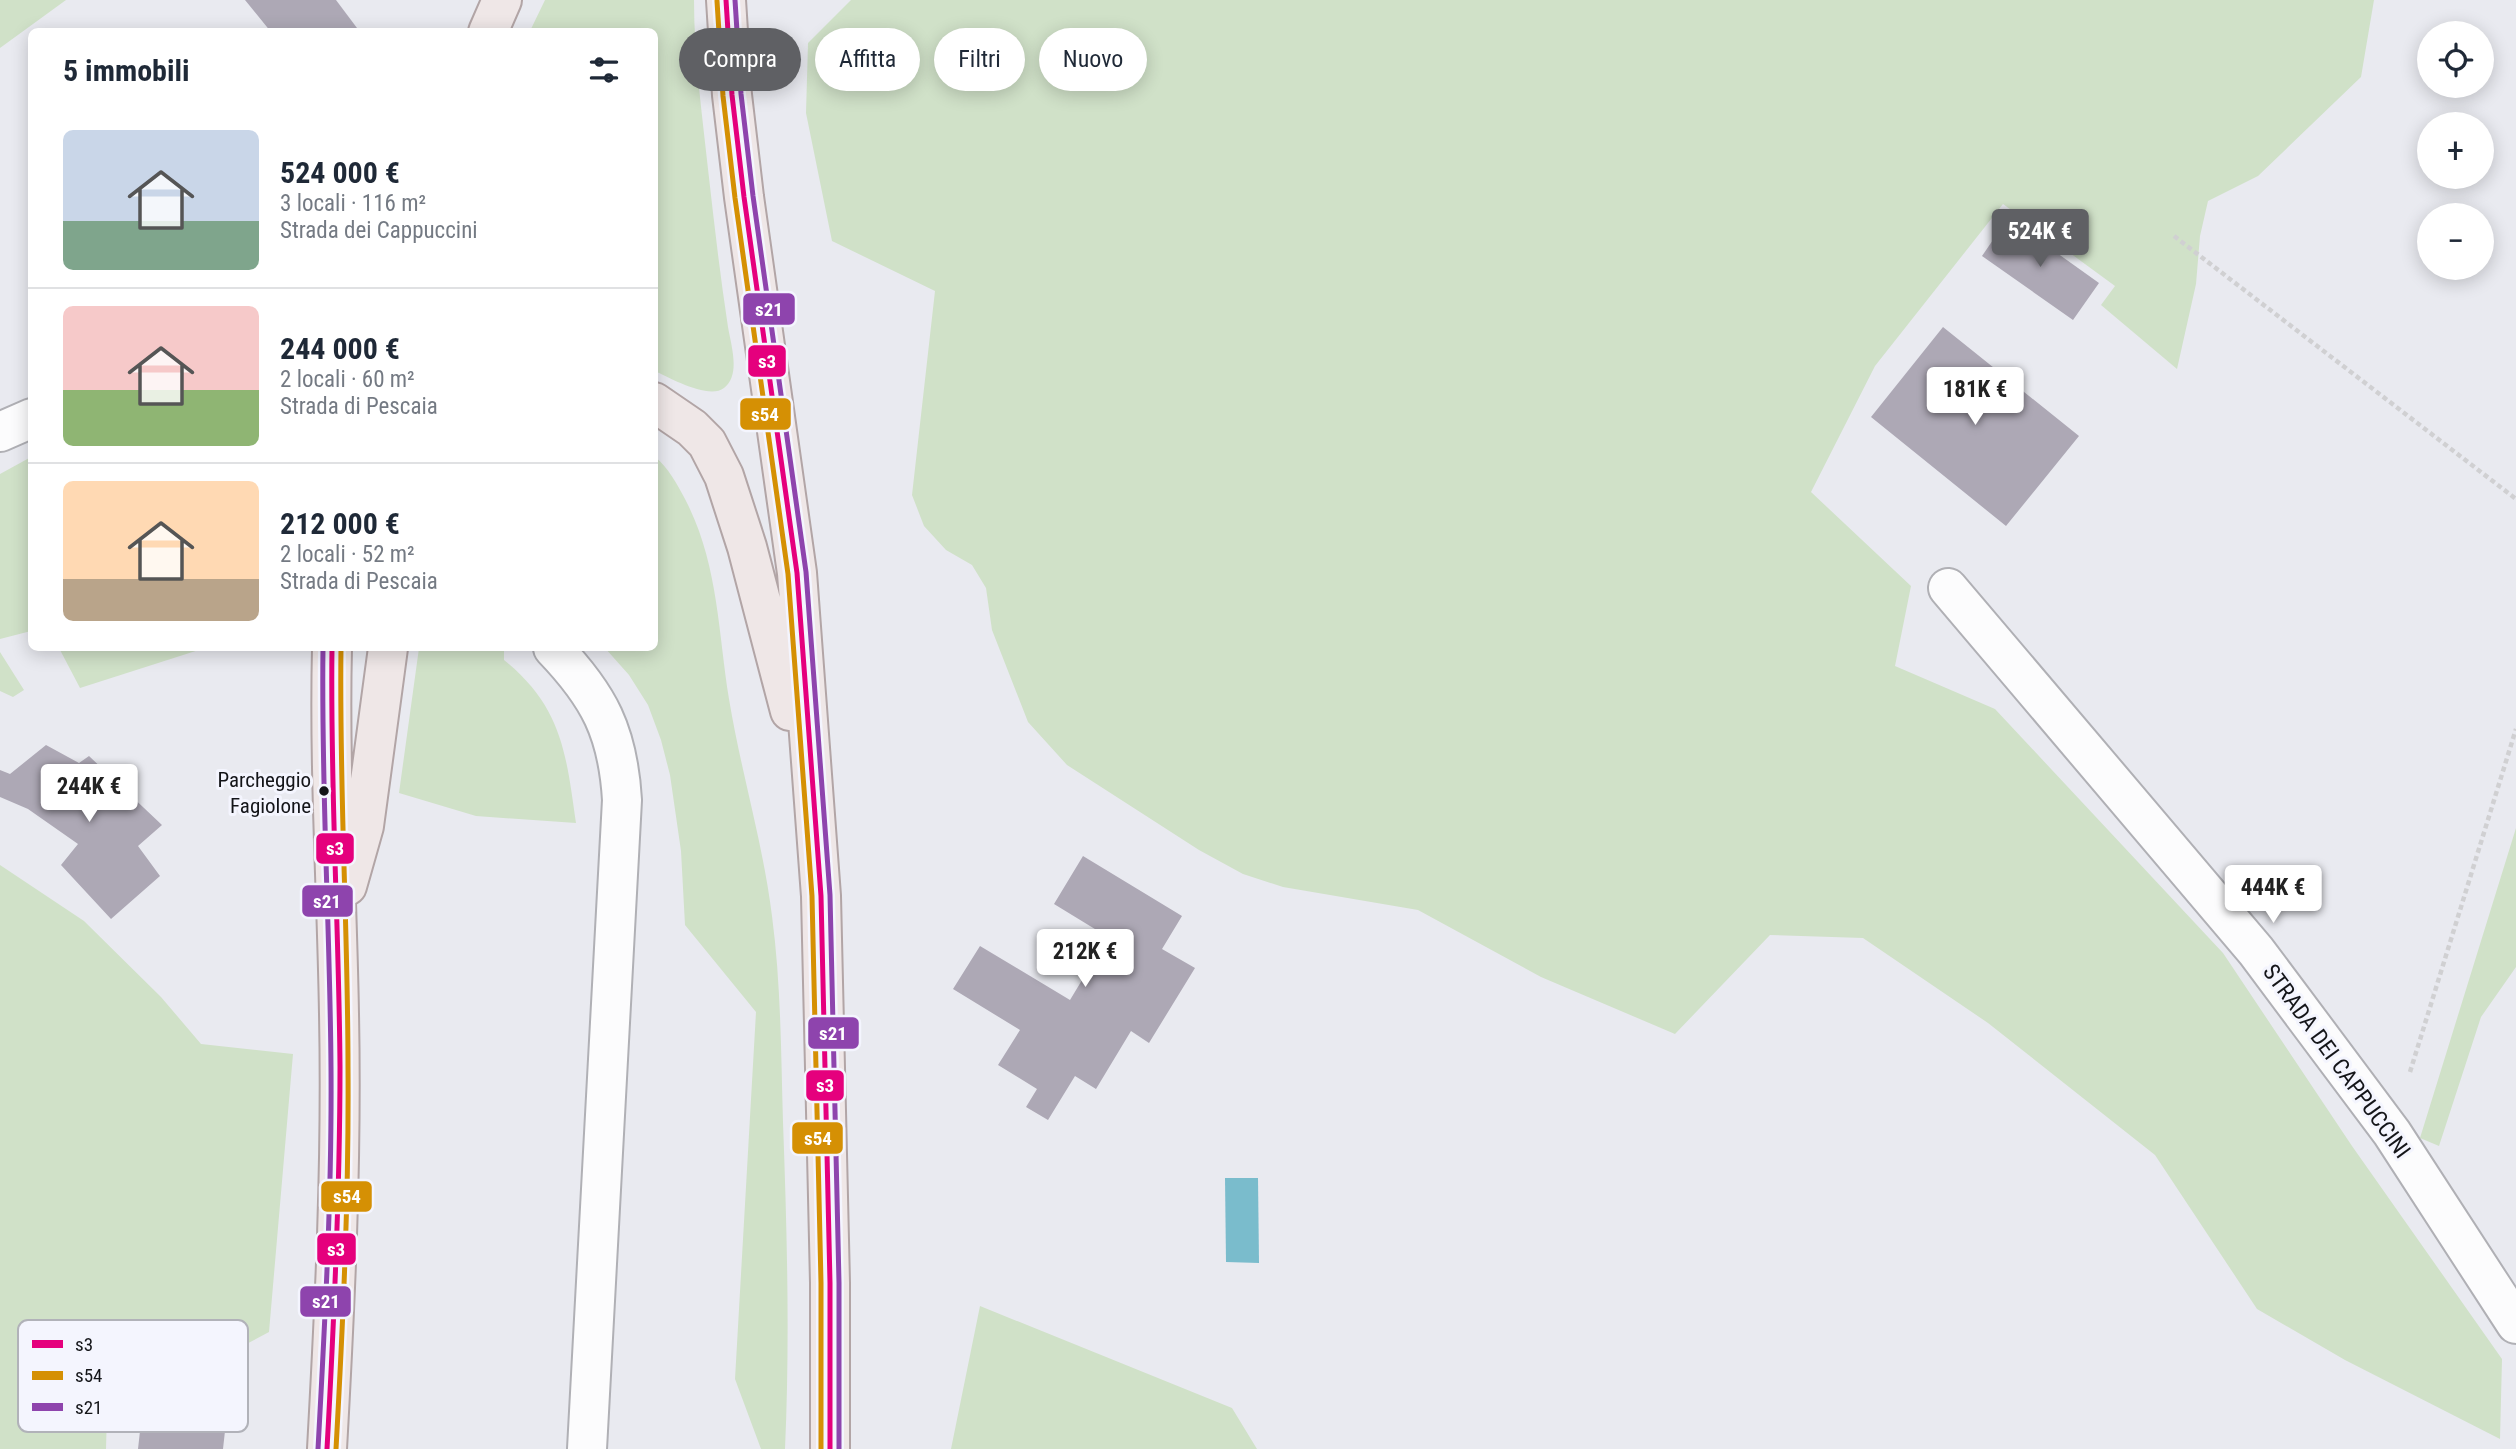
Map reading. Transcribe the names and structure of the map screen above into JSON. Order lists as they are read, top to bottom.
{
  "streets": {
    "street": ["STRADA DEI CAPPUCCINI"]
  },
  "places": ["Parcheggio Fagiolone"],
  "lines": ["transit line s3", "transit line s21", "transit line s54"],
  "legend": ["s3", "s54", "s21"],
  "page": {
    "map_buttons": ["+", "−"],
    "chip": [
      "Compra",
      "Affitta",
      "Filtri",
      "Nuovo"
    ],
    "heading": "5 immobili",
    "list": [
      {
        "name": "524 000 €",
        "note": "3 locali · 116 m² · Strada dei Cappuccini"
      },
      {
        "name": "244 000 €",
        "note": "2 locali · 60 m² · Strada di Pescaia"
      },
      {
        "name": "212 000 €",
        "note": "2 locali · 52 m² · Strada di Pescaia"
      }
    ],
    "price": [
      "524K €",
      "181K €",
      "244K €",
      "444K €",
      "212K €"
    ]
  }
}
